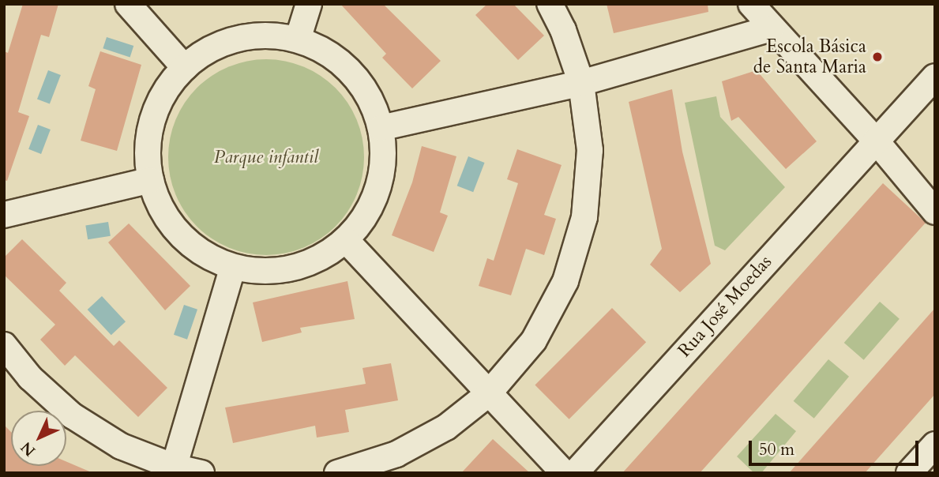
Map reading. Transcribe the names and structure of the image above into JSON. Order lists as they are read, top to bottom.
{
  "streets": {
    "street": ["Rua José Moedas"]
  },
  "parks": ["Parque infantil"],
  "places": ["Escola Básica de Santa Maria"],
  "scale_bar": "50 m",
  "north": "bottom left"
}
